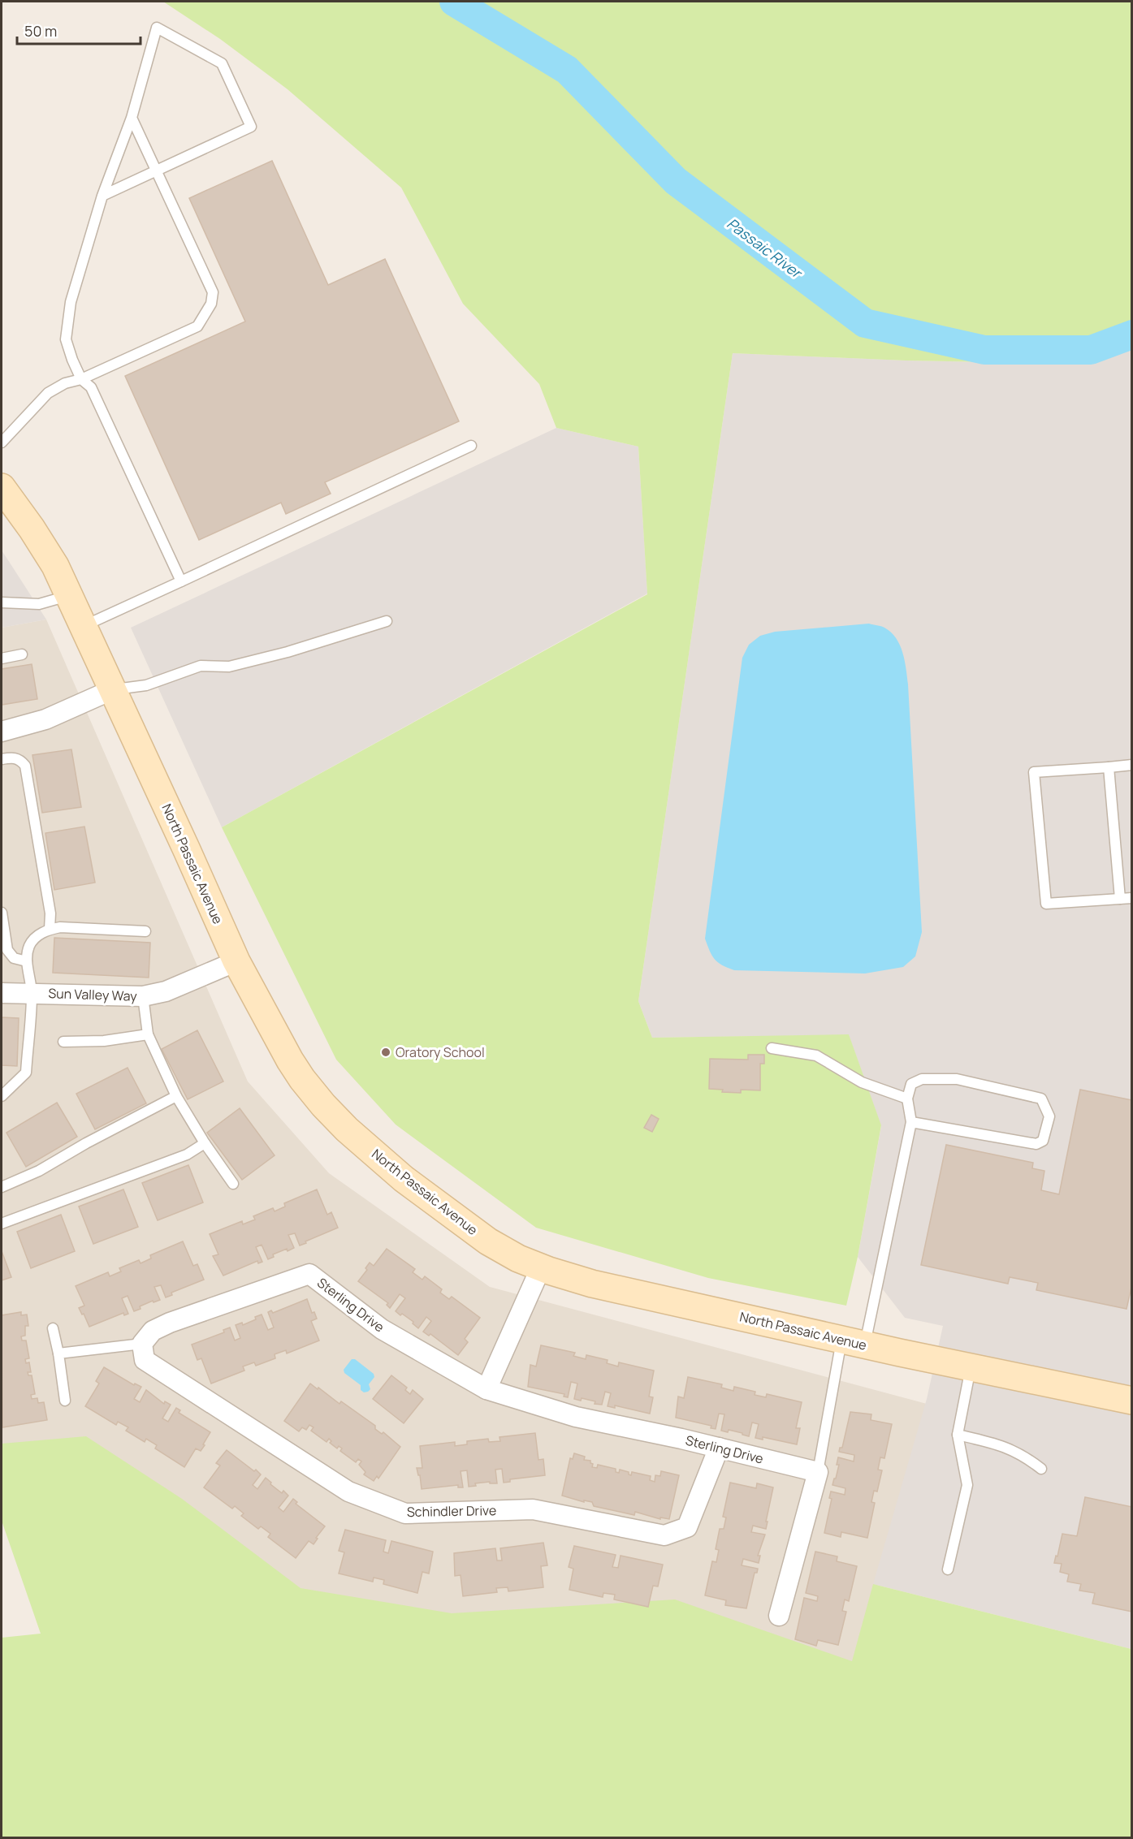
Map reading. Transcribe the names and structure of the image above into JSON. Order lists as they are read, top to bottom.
{
  "streets": {
    "main road": ["North Passaic Avenue"],
    "street": ["Sun Valley Way", "Sterling Drive", "Schindler Drive"]
  },
  "crossings": [
    ["North Passaic Avenue", "Sun Valley Way"],
    ["Sterling Drive", "Schindler Drive"]
  ],
  "water": ["Passaic River"],
  "places": ["Oratory School"],
  "scale_bar": "50 m"
}
